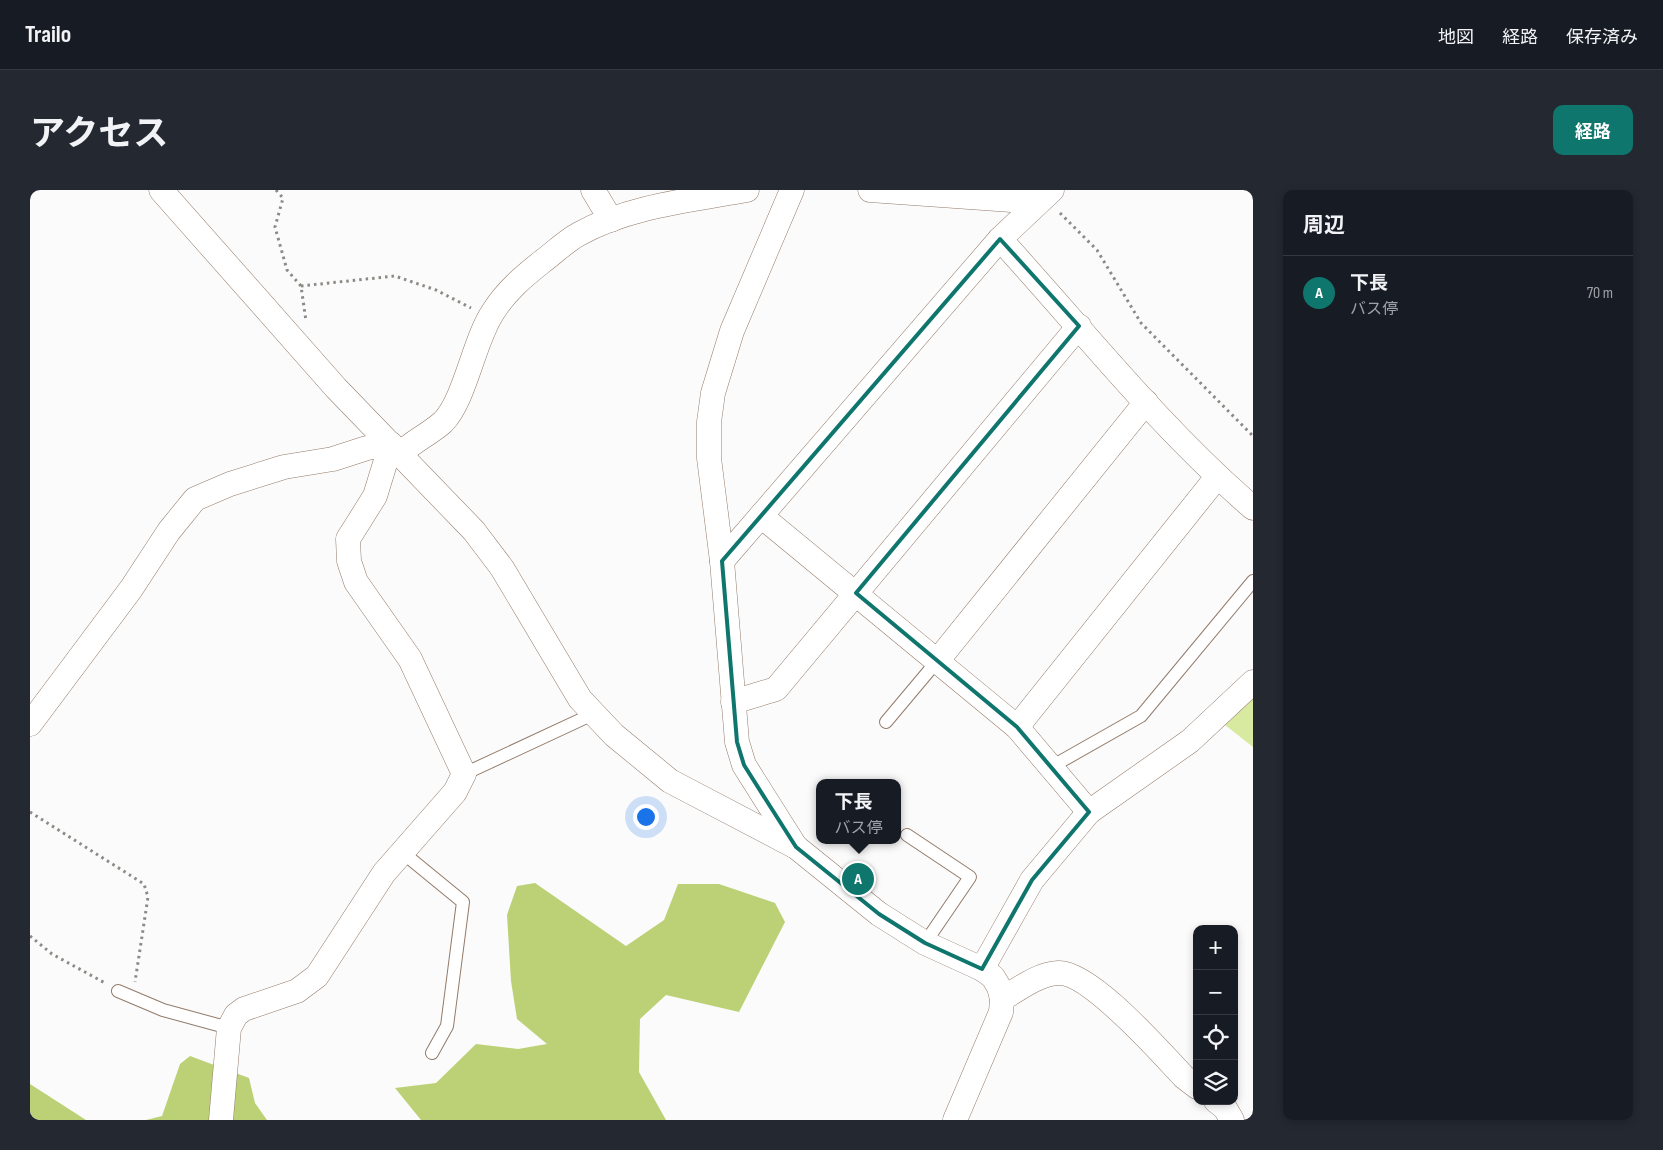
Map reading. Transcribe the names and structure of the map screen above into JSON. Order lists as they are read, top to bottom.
{
  "page": {
    "header": "Trailo",
    "nav": ["地図", "経路", "保存済み"],
    "title": "アクセス",
    "buttons": "経路",
    "heading": "周辺",
    "list": [
      {
        "mark": "A",
        "name": "下長",
        "note": "バス停",
        "value": "70 m"
      }
    ],
    "popup": ["下長", "バス停"],
    "pins": "A",
    "map_buttons": ["+", "−"]
  }
}
